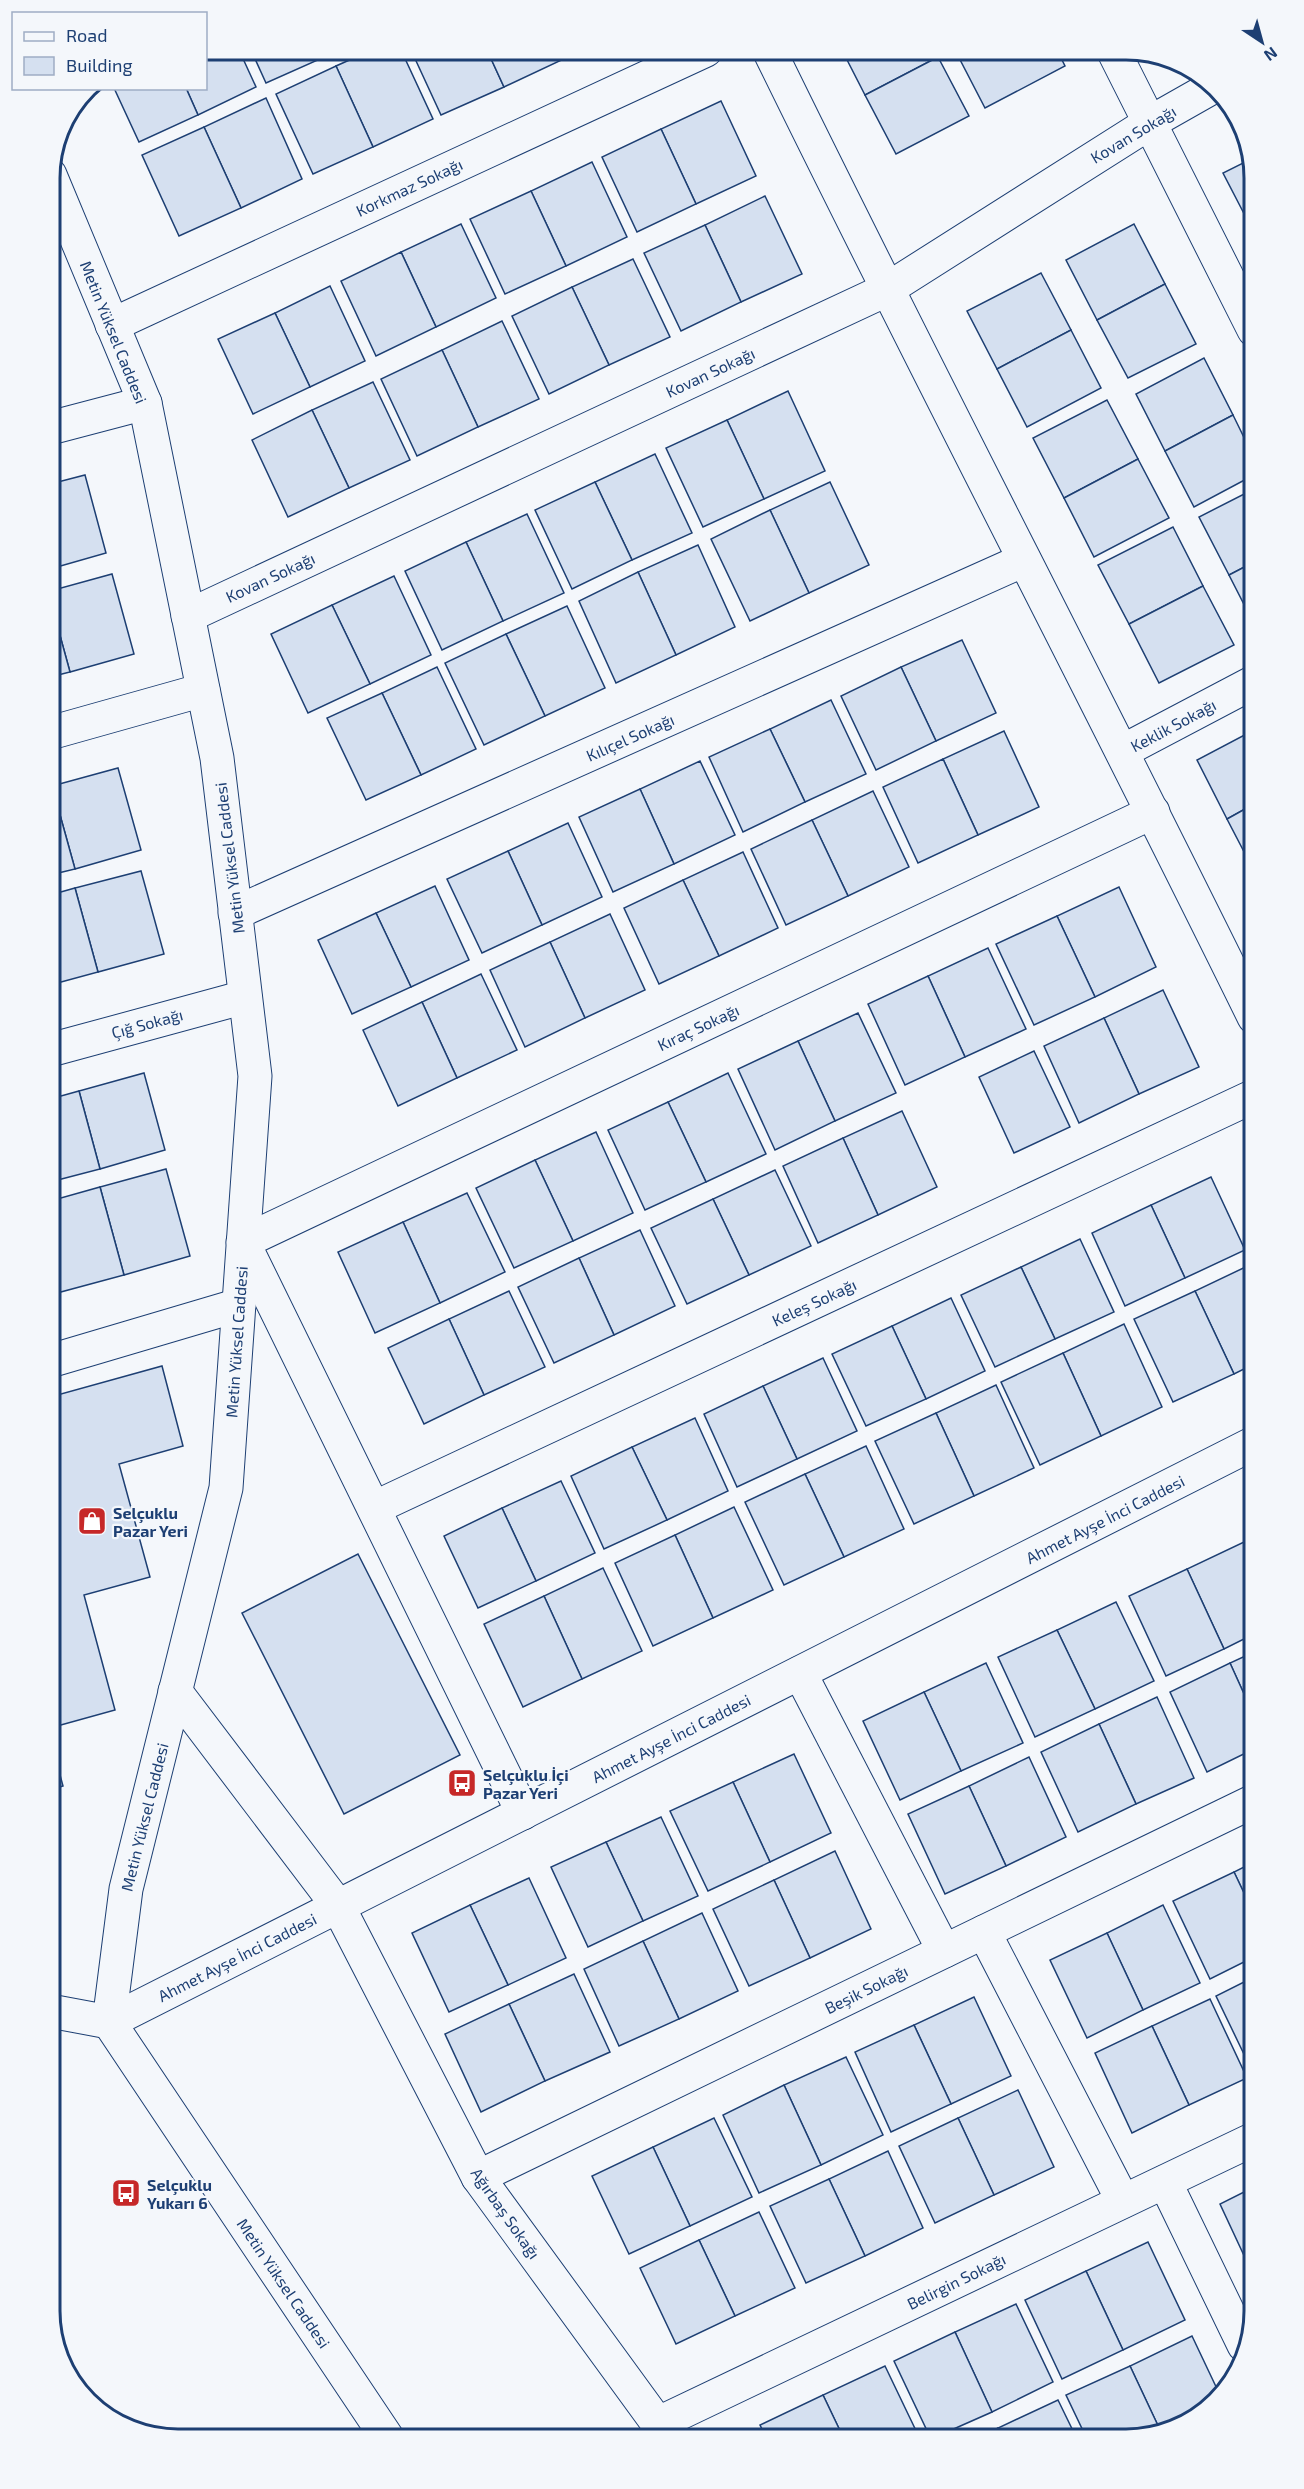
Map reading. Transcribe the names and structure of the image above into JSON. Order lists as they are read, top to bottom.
{
  "streets": {
    "street": [
      "Kovan Sokağı",
      "Korkmaz Sokağı",
      "Metin Yüksel Caddesi",
      "Keklik Sokağı",
      "Kılıçel Sokağı",
      "Çığ Sokağı",
      "Kıraç Sokağı",
      "Keleş Sokağı",
      "Ahmet Ayşe İnci Caddesi",
      "Beşik Sokağı",
      "Ağırbaş Sokağı",
      "Belirgin Sokağı"
    ]
  },
  "crossings": [
    ["Kovan Sokağı", "Metin Yüksel Caddesi"],
    ["Korkmaz Sokağı", "Metin Yüksel Caddesi"],
    ["Metin Yüksel Caddesi", "Kılıçel Sokağı"],
    ["Metin Yüksel Caddesi", "Çığ Sokağı"],
    ["Metin Yüksel Caddesi", "Kıraç Sokağı"],
    ["Metin Yüksel Caddesi", "Ahmet Ayşe İnci Caddesi"],
    ["Metin Yüksel Caddesi", "Ağırbaş Sokağı"],
    ["Ahmet Ayşe İnci Caddesi", "Ağırbaş Sokağı"],
    ["Beşik Sokağı", "Ağırbaş Sokağı"]
  ],
  "places": {
    "shop": ["Selçuklu Pazar Yeri"],
    "bus stop": ["Selçuklu İçi Pazar Yeri", "Selçuklu Yukarı 6"]
  },
  "legend": ["Road", "Building"],
  "north": "bottom right"
}
